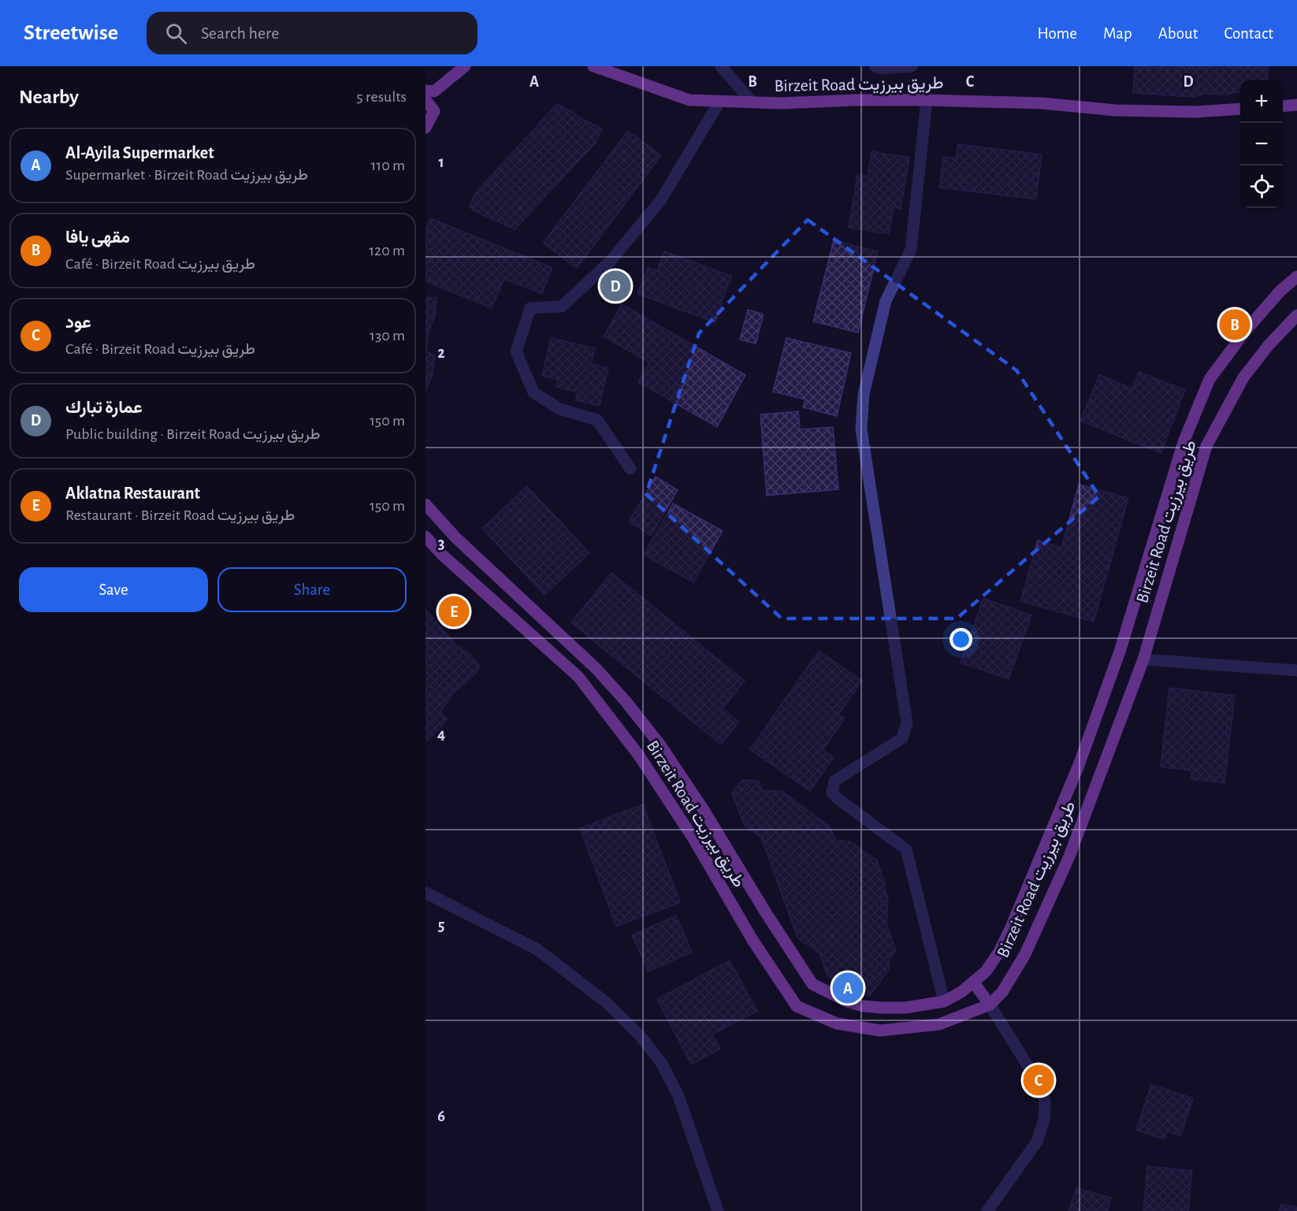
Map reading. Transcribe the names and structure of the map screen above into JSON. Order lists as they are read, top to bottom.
{
  "streets": {
    "main road": ["Birzeit Road طريق بيرزيت"]
  },
  "page": {
    "header": "Streetwise",
    "search": "Search here",
    "nav": [
      "Home",
      "Map",
      "About",
      "Contact"
    ],
    "heading": ["Nearby", "5 results"],
    "map_buttons": ["+", "−"],
    "list": [
      {
        "mark": "A",
        "name": "Al-Ayila Supermarket",
        "note": "Supermarket · Birzeit Road طريق بيرزيت",
        "value": "110 m"
      },
      {
        "mark": "B",
        "name": "مقهى يافا",
        "note": "Café · Birzeit Road طريق بيرزيت",
        "value": "120 m"
      },
      {
        "mark": "C",
        "name": "عود",
        "note": "Café · Birzeit Road طريق بيرزيت",
        "value": "130 m"
      },
      {
        "mark": "D",
        "name": "عمارة تبارك",
        "note": "Public building · Birzeit Road طريق بيرزيت",
        "value": "150 m"
      },
      {
        "mark": "E",
        "name": "Aklatna Restaurant",
        "note": "Restaurant · Birzeit Road طريق بيرزيت",
        "value": "150 m"
      }
    ],
    "pins": [
      "D",
      "B",
      "E",
      "A",
      "C"
    ],
    "buttons": ["Save", "Share"]
  },
  "grid": {
    "columns": [
      "A",
      "B",
      "C",
      "D"
    ],
    "rows": [
      "1",
      "2",
      "3",
      "4",
      "5",
      "6"
    ]
  }
}
